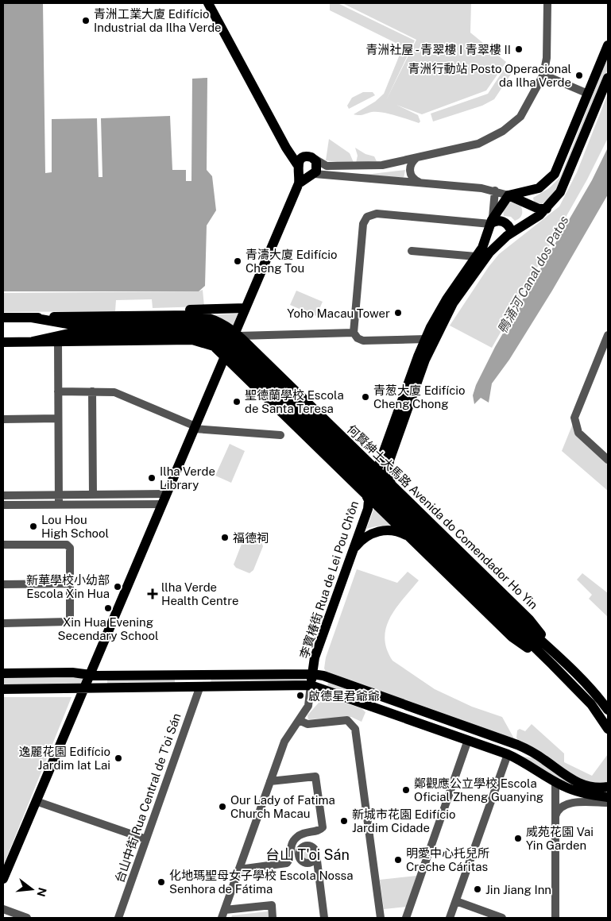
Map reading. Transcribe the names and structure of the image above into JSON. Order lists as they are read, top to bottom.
{
  "streets": {
    "main road": ["何賢紳士大馬路 Avenida do Comendador Ho Yin", "李寶椿街 Rua de Lei Pou Ch'ôn"],
    "street": ["台山中街 Rua Central de T'oi Sán"]
  },
  "crossings": [
    ["何賢紳士大馬路 Avenida do Comendador Ho Yin", "李寶椿街 Rua de Lei Pou Ch'ôn"]
  ],
  "districts": ["台山 T'oi Sán"],
  "water": ["鴨涌河 Canal dos Patos"],
  "places": {
    "other": [
      "青洲工業大廈 Edifício Industrial da Ilha Verde",
      "青洲社屋 - 青翠樓 I 青翠樓 II",
      "青洲行動站 Posto Operacional da Ilha Verde",
      "青濤大廈 Edifício Cheng Tou",
      "Yoho Macau Tower",
      "青葱大廈 Edifício Cheng Chong",
      "聖德蘭學校 Escola de Santa Teresa",
      "Ilha Verde Library",
      "Lou Hou High School",
      "福德祠",
      "新華學校小幼部 Escola Xin Hua",
      "Xin Hua Evening Secendary School",
      "啟德星君爺爺",
      "逸麗花園 Edifício Jardim Iat Lai",
      "鄭觀應公立學校 Escola Oficial Zheng Guanying",
      "Our Lady of Fatima Church Macau",
      "新城市花園 Edifício Jardim Cidade",
      "威苑花園 Vai Yin Garden",
      "明愛中心托兒所 Creche Cáritas",
      "化地瑪聖母女子學校 Escola Nossa Senhora de Fátima",
      "Jin Jiang Inn"
    ],
    "health": ["llha Verde Health Centre"]
  },
  "north": "right"
}
